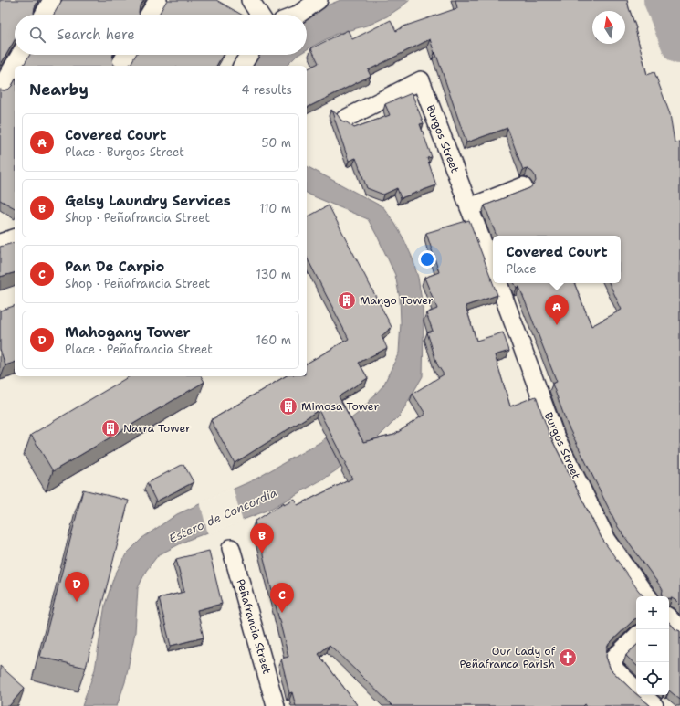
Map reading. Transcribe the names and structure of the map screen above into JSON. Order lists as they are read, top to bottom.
{
  "streets": {
    "street": ["Burgos Street", "Peñafrancia Street"]
  },
  "water": ["Estero de Concordia"],
  "places": {
    "building": ["Mango Tower", "Mimosa Tower", "Narra Tower"],
    "church": ["Our Lady of Peñafranca Parish"]
  },
  "north": "top",
  "page": {
    "search": "Search here",
    "heading": ["Nearby", "4 results"],
    "list": [
      {
        "mark": "A",
        "name": "Covered Court",
        "note": "Place · Burgos Street",
        "value": "50 m"
      },
      {
        "mark": "B",
        "name": "Gelsy Laundry Services",
        "note": "Shop · Peñafrancia Street",
        "value": "110 m"
      },
      {
        "mark": "C",
        "name": "Pan De Carpio",
        "note": "Shop · Peñafrancia Street",
        "value": "130 m"
      },
      {
        "mark": "D",
        "name": "Mahogany Tower",
        "note": "Place · Peñafrancia Street",
        "value": "160 m"
      }
    ],
    "popup": ["Covered Court", "Place"],
    "pins": [
      "A",
      "B",
      "D",
      "C"
    ],
    "map_buttons": ["+", "−"]
  }
}
